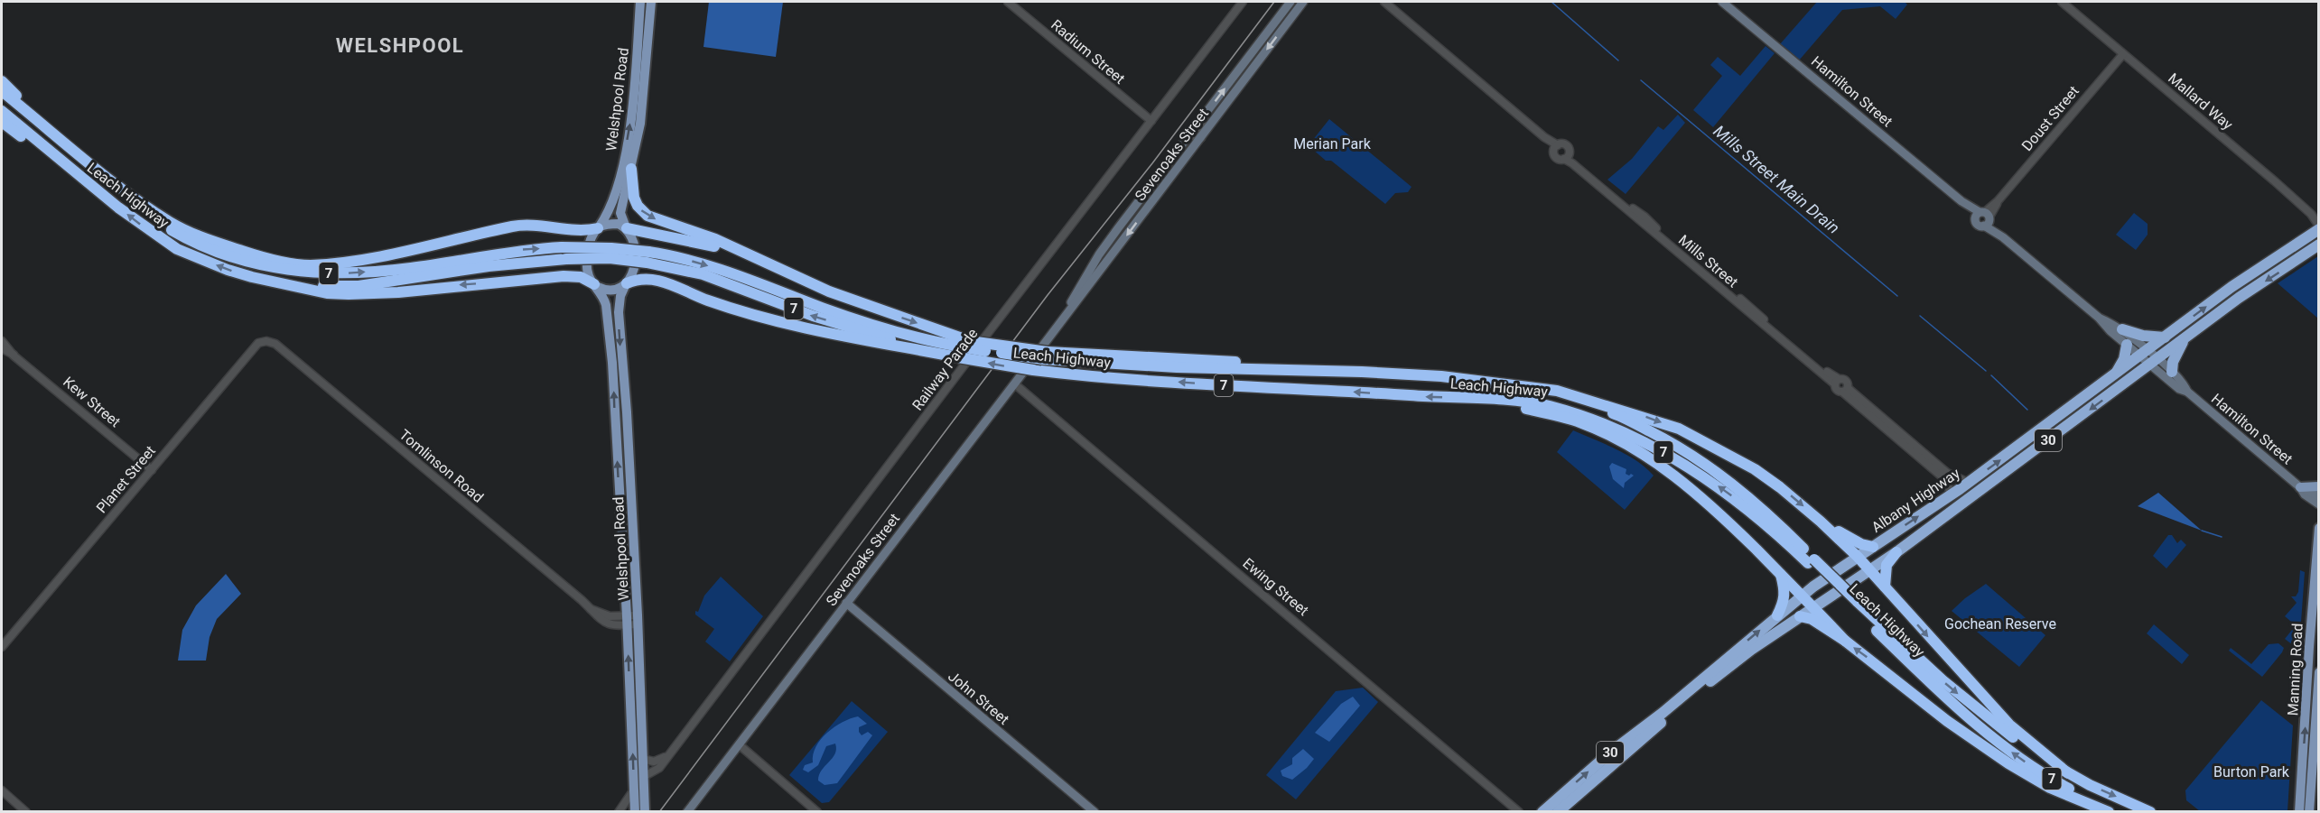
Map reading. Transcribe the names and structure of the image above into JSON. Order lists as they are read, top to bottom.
{
  "streets": {
    "highway": [
      "Leach Highway",
      "7",
      "30",
      "Albany Highway"
    ],
    "main road": [
      "Hamilton Street",
      "Welshpool Road",
      "Sevenoaks Street",
      "Manning Road",
      "John Street"
    ],
    "street": [
      "Radium Street",
      "Mallard Way",
      "Doust Street",
      "Mills Street",
      "Railway Parade",
      "Kew Street",
      "Tomlinson Road",
      "Planet Street",
      "Ewing Street"
    ]
  },
  "crossings": [
    ["Radium Street", "Railway Parade"],
    ["Hamilton Street", "Doust Street"],
    ["Hamilton Street", "Albany Highway"],
    ["Welshpool Road", "7"],
    ["Welshpool Road", "Railway Parade"],
    ["Welshpool Road", "Tomlinson Road"],
    ["Mallard Way", "Doust Street"],
    ["Mallard Way", "Albany Highway"],
    ["Sevenoaks Street", "Ewing Street"],
    ["Sevenoaks Street", "John Street"],
    ["Leach Highway", "7"],
    ["Kew Street", "Planet Street"],
    ["Tomlinson Road", "Planet Street"]
  ],
  "districts": ["WELSHPOOL"],
  "water": ["Mills Street Main Drain"],
  "parks": ["Merian Park", "Gochean Reserve", "Burton Park"]
}
